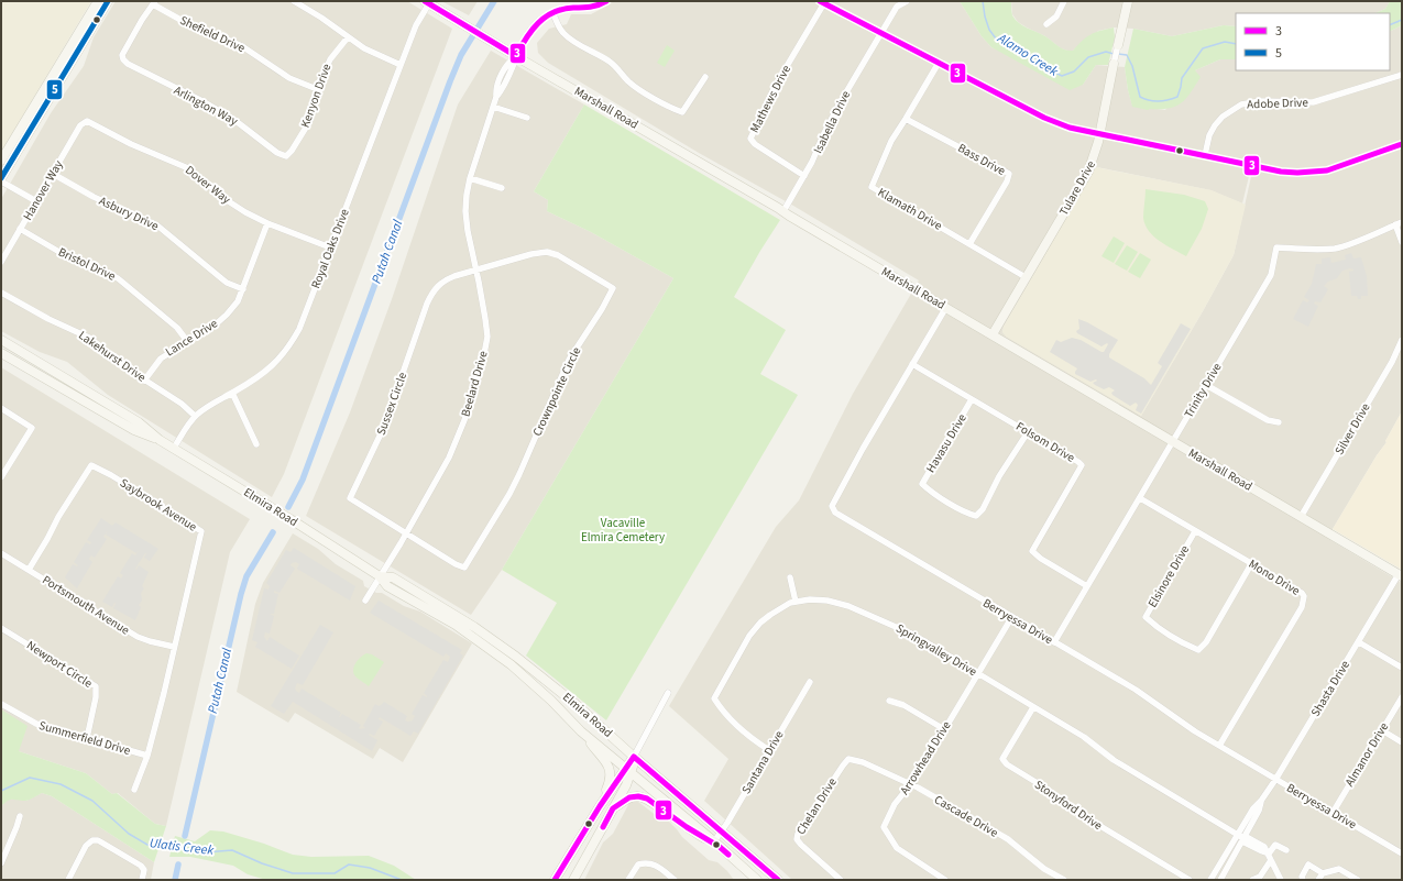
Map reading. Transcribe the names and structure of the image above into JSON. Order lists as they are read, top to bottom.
{
  "streets": {
    "main road": ["Marshall Road", "Tulare Drive", "Elmira Road"],
    "street": [
      "Shefield Drive",
      "Kenyon Drive",
      "Mathews Drive",
      "Adobe Drive",
      "Arlington Way",
      "Isabella Drive",
      "Bass Drive",
      "Dover Way",
      "Hanover Way",
      "Klamath Drive",
      "Asbury Drive",
      "Royal Oaks Drive",
      "Bristol Drive",
      "Lance Drive",
      "Lakehurst Drive",
      "Beelard Drive",
      "Trinity Drive",
      "Crownpointe Circle",
      "Sussex Circle",
      "Silver Drive",
      "Folsom Drive",
      "Havasu Drive",
      "Saybrook Avenue",
      "Elsinore Drive",
      "Mono Drive",
      "Portsmouth Avenue",
      "Berryessa Drive",
      "Springvalley Drive",
      "Newport Circle",
      "Shasta Drive",
      "Summerfield Drive",
      "Almanor Drive",
      "Arrowhead Drive",
      "Santana Drive",
      "Stonyford Drive",
      "Chelan Drive",
      "Cascade Drive"
    ]
  },
  "crossings": [
    ["Shefield Drive", "Kenyon Drive"],
    ["Shefield Drive", "Arlington Way"],
    ["Kenyon Drive", "Arlington Way"],
    ["Mathews Drive", "Isabella Drive"],
    ["Marshall Road", "Isabella Drive"],
    ["Marshall Road", "Tulare Drive"],
    ["Marshall Road", "Royal Oaks Drive"],
    ["Marshall Road", "Beelard Drive"],
    ["Marshall Road", "Trinity Drive"],
    ["Marshall Road", "Silver Drive"],
    ["Marshall Road", "Berryessa Drive"],
    ["Marshall Road", "Shasta Drive"],
    ["Bass Drive", "Klamath Drive"],
    ["Dover Way", "Hanover Way"],
    ["Dover Way", "Royal Oaks Drive"],
    ["Dover Way", "Lance Drive"],
    ["Tulare Drive", "Klamath Drive"],
    ["Hanover Way", "Asbury Drive"],
    ["Hanover Way", "Bristol Drive"],
    ["Asbury Drive", "Lance Drive"],
    ["Royal Oaks Drive", "Lakehurst Drive"],
    ["Royal Oaks Drive", "Elmira Road"],
    ["Bristol Drive", "Lance Drive"],
    ["Lance Drive", "Lakehurst Drive"],
    ["Beelard Drive", "Crownpointe Circle"],
    ["Beelard Drive", "Sussex Circle"],
    ["Beelard Drive", "Elmira Road"],
    ["Trinity Drive", "Folsom Drive"],
    ["Trinity Drive", "Mono Drive"],
    ["Trinity Drive", "Berryessa Drive"],
    ["Crownpointe Circle", "Sussex Circle"],
    ["Folsom Drive", "Havasu Drive"],
    ["Folsom Drive", "Berryessa Drive"],
    ["Saybrook Avenue", "Portsmouth Avenue"],
    ["Saybrook Avenue", "Summerfield Drive"],
    ["Elmira Road", "Santana Drive"],
    ["Elsinore Drive", "Mono Drive"],
    ["Mono Drive", "Berryessa Drive"],
    ["Berryessa Drive", "Shasta Drive"],
    ["Berryessa Drive", "Almanor Drive"],
    ["Berryessa Drive", "Arrowhead Drive"],
    ["Springvalley Drive", "Shasta Drive"],
    ["Springvalley Drive", "Arrowhead Drive"],
    ["Springvalley Drive", "Santana Drive"],
    ["Springvalley Drive", "Stonyford Drive"],
    ["Newport Circle", "Summerfield Drive"],
    ["Arrowhead Drive", "Cascade Drive"],
    ["Chelan Drive", "Cascade Drive"]
  ],
  "water": ["Alamo Creek", "Putah Canal", "Ulatis Creek"],
  "parks": ["Vacaville Elmira Cemetery"],
  "lines": ["transit line 3", "transit line 5"],
  "legend": ["3", "5"]
}
